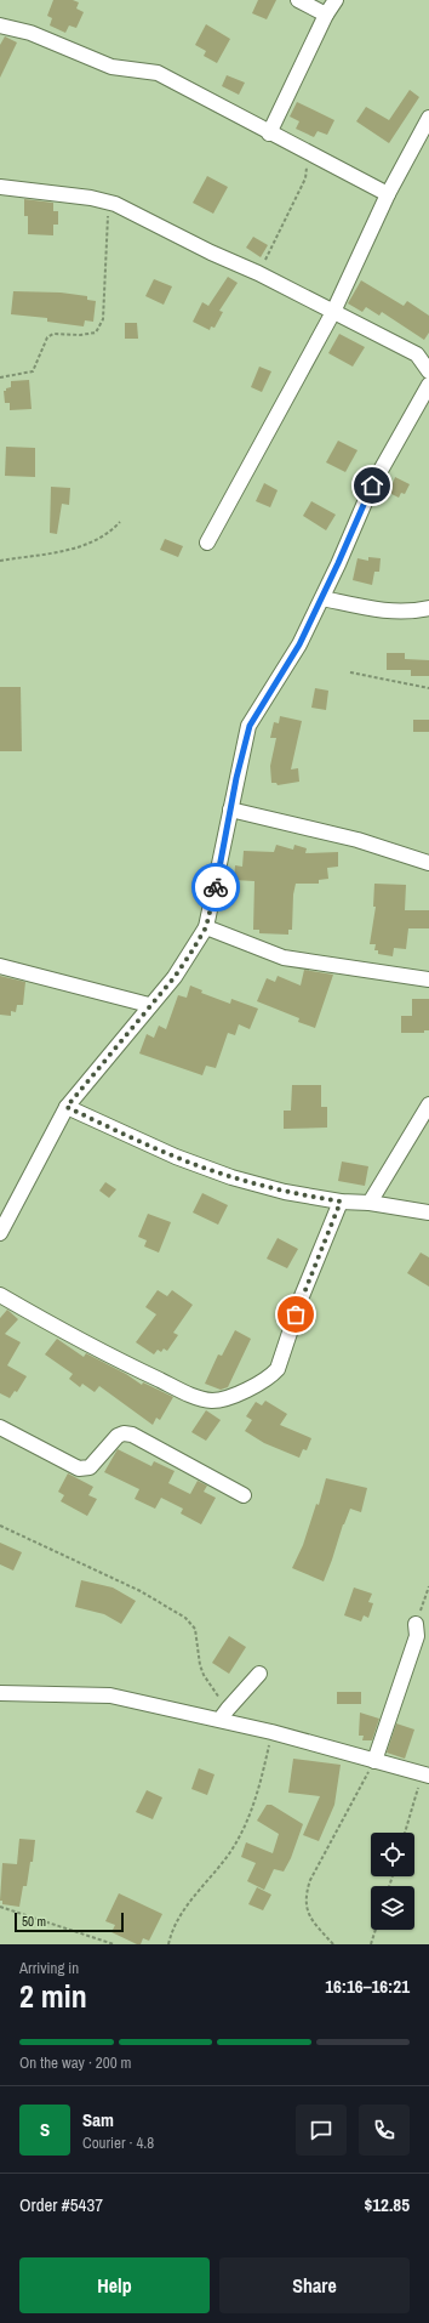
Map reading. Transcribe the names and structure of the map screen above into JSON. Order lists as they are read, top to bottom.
{
  "scale_bar": "50 m",
  "page": {
    "scale": "50 m",
    "heading": ["2 min", "Arriving in", "16:16–16:21"],
    "panel": [
      "Sam",
      "Courier · 4.8",
      "Order #5437",
      "$12.85"
    ],
    "bar": "On the way · 200 m",
    "round": "S",
    "buttons": ["Help", "Share"]
  }
}
